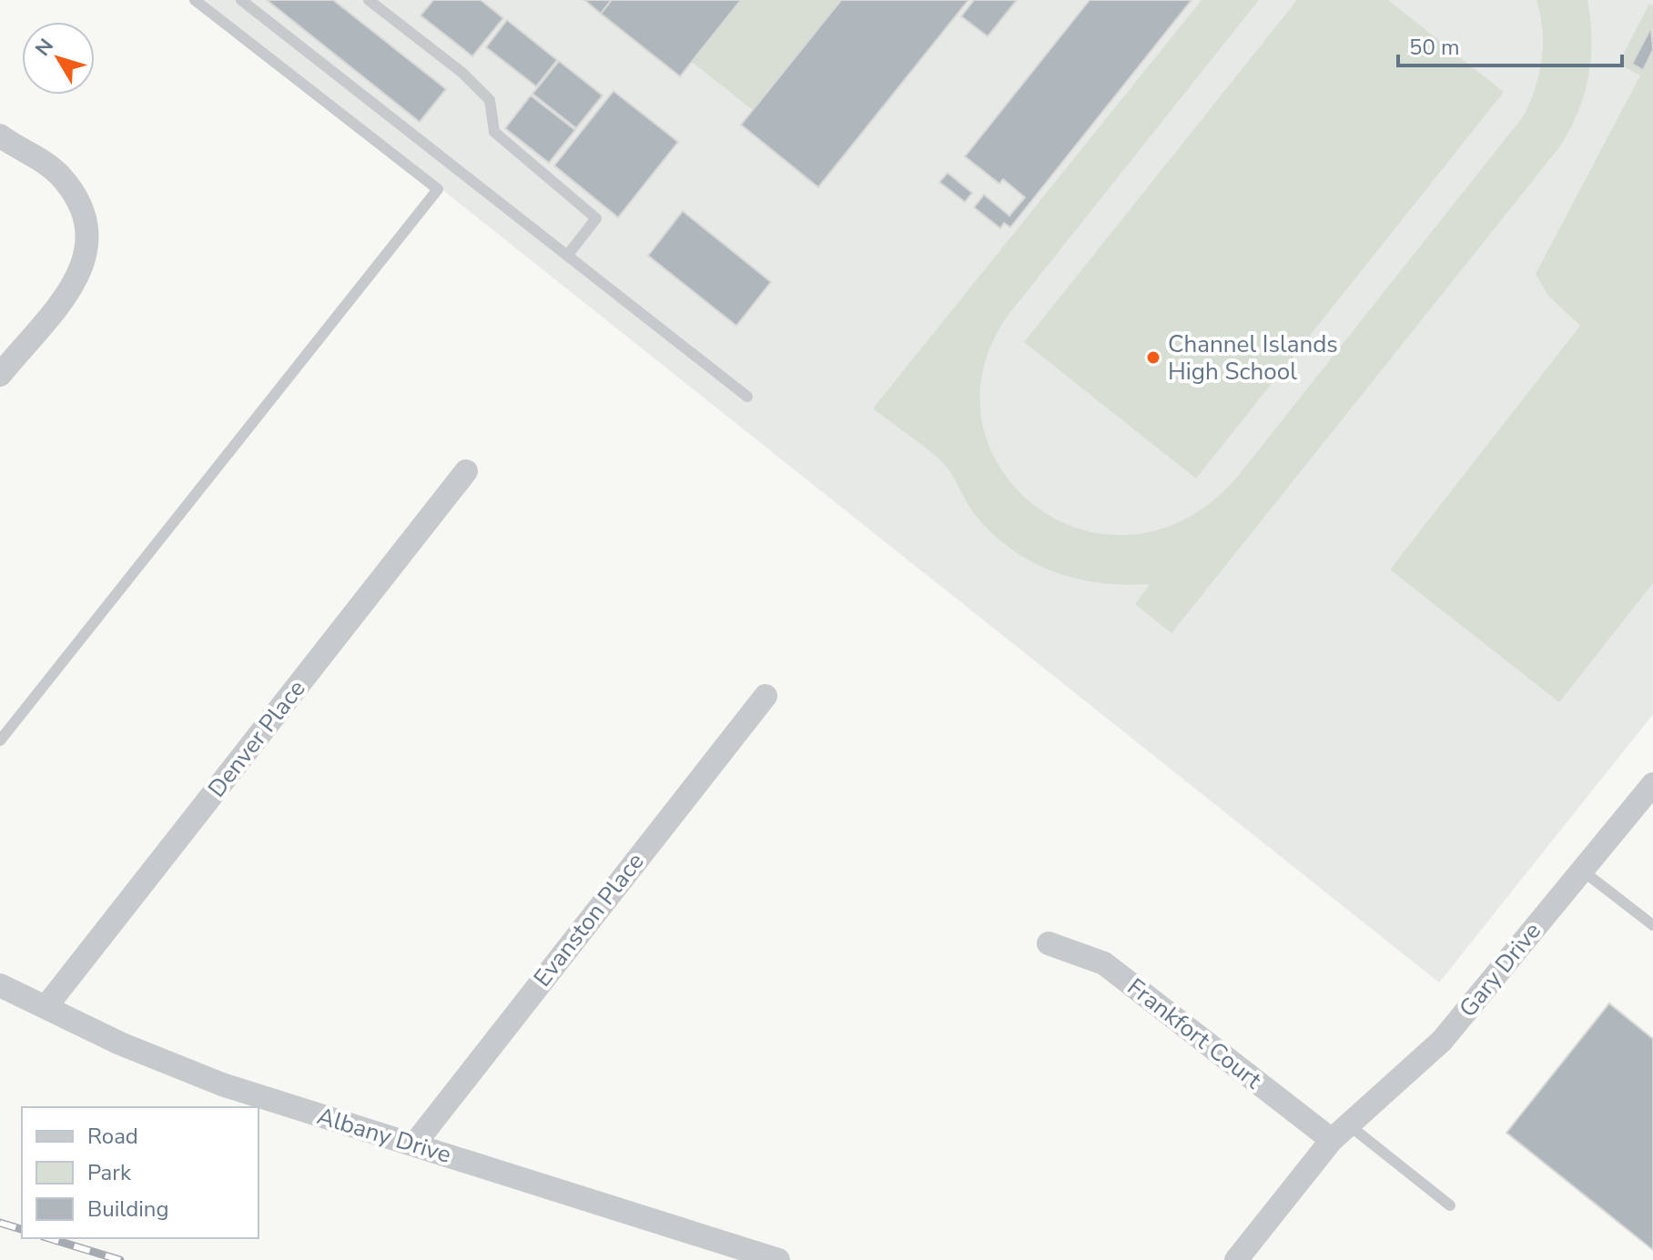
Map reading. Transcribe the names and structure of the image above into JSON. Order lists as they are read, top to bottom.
{
  "streets": {
    "street": [
      "Denver Place",
      "Evanston Place",
      "Gary Drive",
      "Frankfort Court",
      "Albany Drive"
    ]
  },
  "crossings": [
    ["Denver Place", "Albany Drive"],
    ["Evanston Place", "Albany Drive"],
    ["Gary Drive", "Frankfort Court"]
  ],
  "places": ["Channel Islands High School"],
  "legend": ["Road", "Park", "Building"],
  "scale_bar": "50 m",
  "north": "top left"
}
